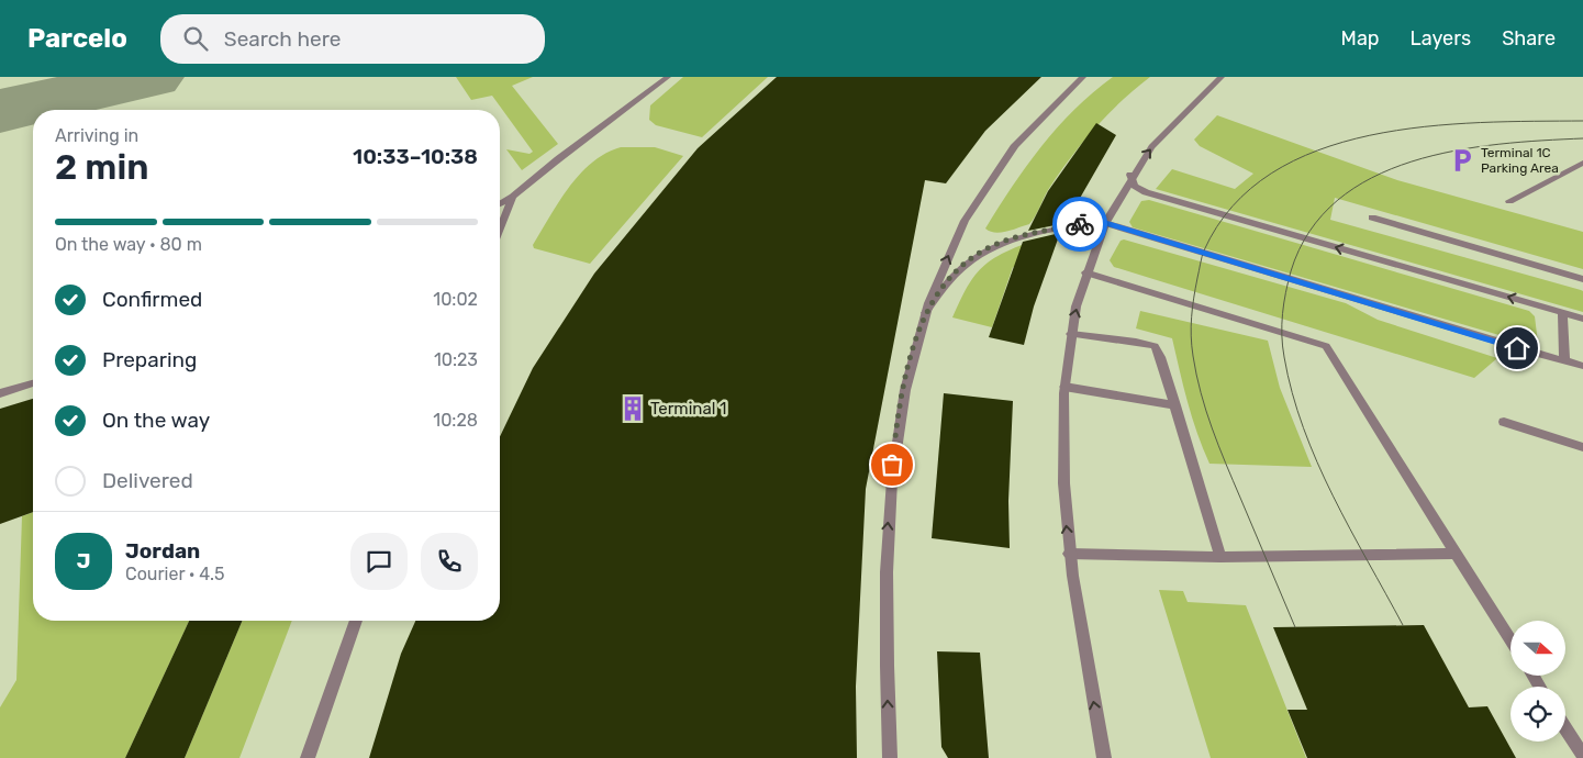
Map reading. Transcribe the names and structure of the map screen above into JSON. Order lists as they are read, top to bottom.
{
  "places": {
    "parking": ["Terminal 1C Parking Area"],
    "building": ["Terminal 1"]
  },
  "north": "right",
  "page": {
    "header": "Parcelo",
    "search": "Search here",
    "nav": ["Map", "Layers", "Share"],
    "heading": ["2 min", "Arriving in", "10:33–10:38"],
    "panel": ["Jordan", "Courier · 4.5"],
    "bar": "On the way · 80 m",
    "list": [
      ["Confirmed", "10:02"],
      ["Preparing", "10:23"],
      ["On the way", "10:28"],
      "Delivered"
    ],
    "round": "J"
  }
}
